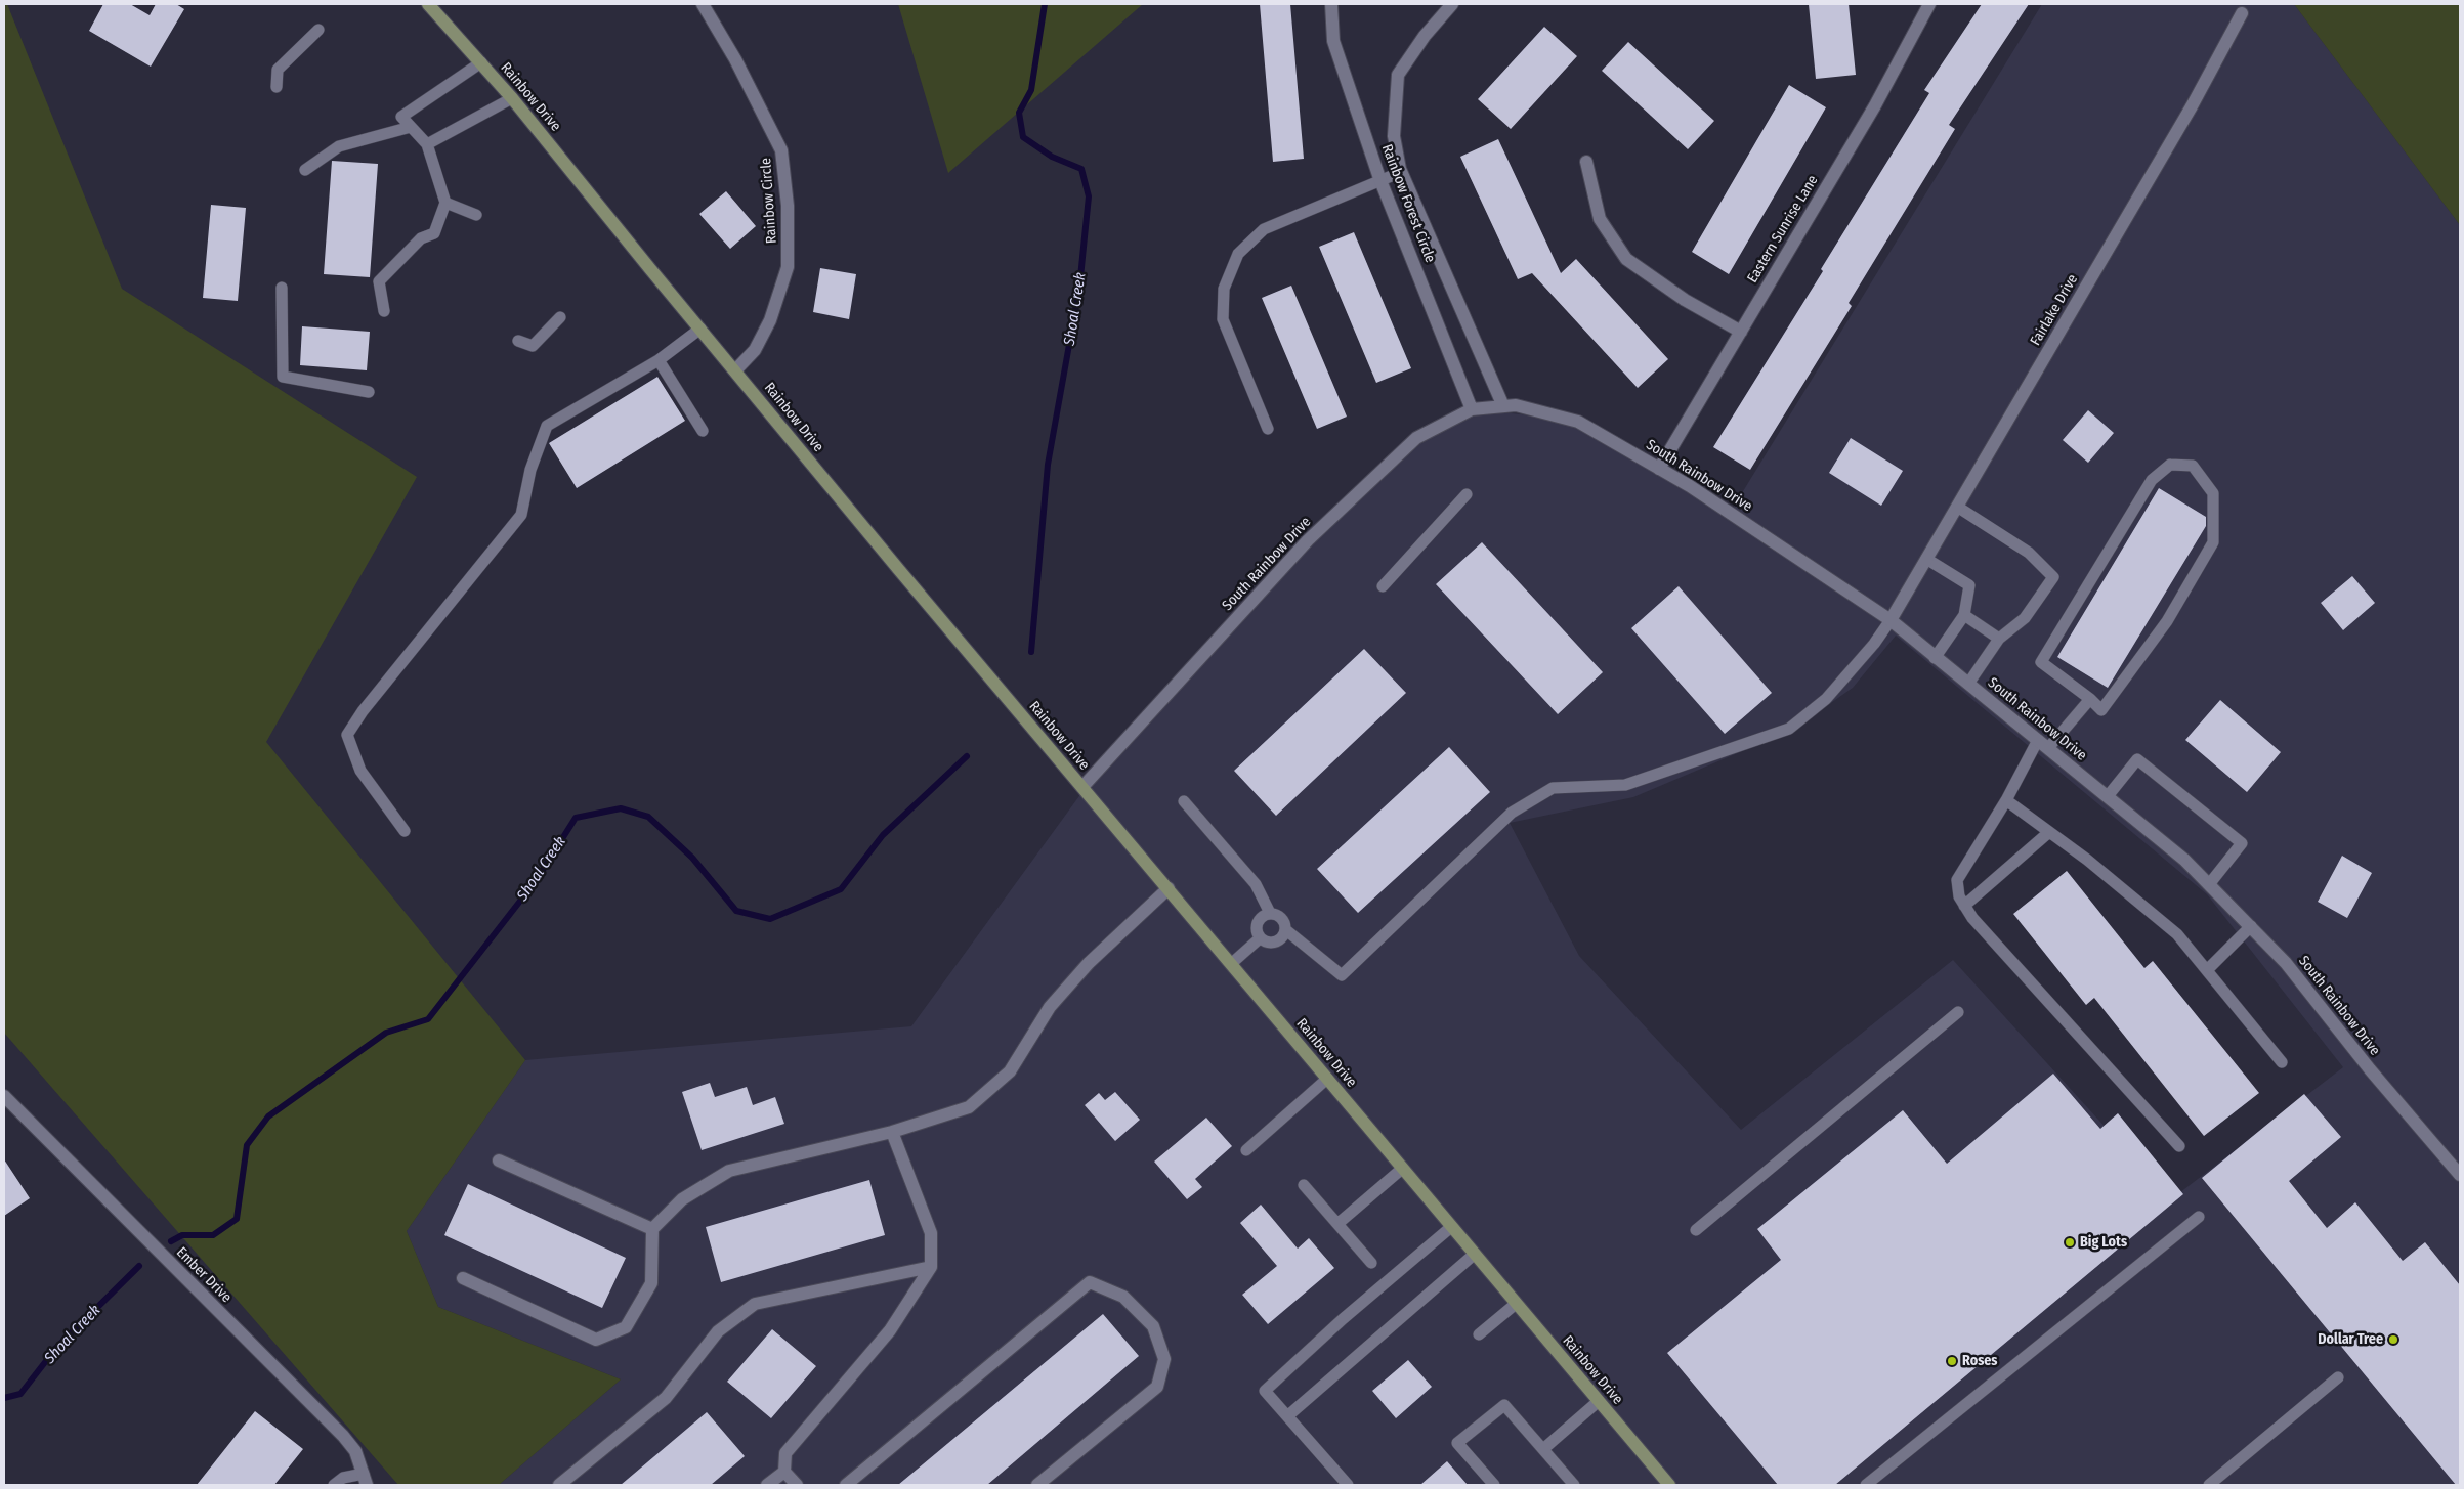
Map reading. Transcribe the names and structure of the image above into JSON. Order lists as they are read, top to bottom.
{
  "streets": {
    "street": [
      "Rainbow Drive",
      "Rainbow Circle",
      "Rainbow Forest Circle",
      "Eastern Sunrise Lane",
      "Fairlake Drive",
      "South Rainbow Drive",
      "Ember Drive"
    ]
  },
  "crossings": [
    ["Rainbow Drive", "Rainbow Circle"],
    ["Rainbow Drive", "South Rainbow Drive"],
    ["Rainbow Forest Circle", "South Rainbow Drive"],
    ["Eastern Sunrise Lane", "South Rainbow Drive"],
    ["Fairlake Drive", "South Rainbow Drive"]
  ],
  "water": ["Shoal Creek"],
  "places": ["Big Lots", "Dollar Tree", "Roses"]
}
